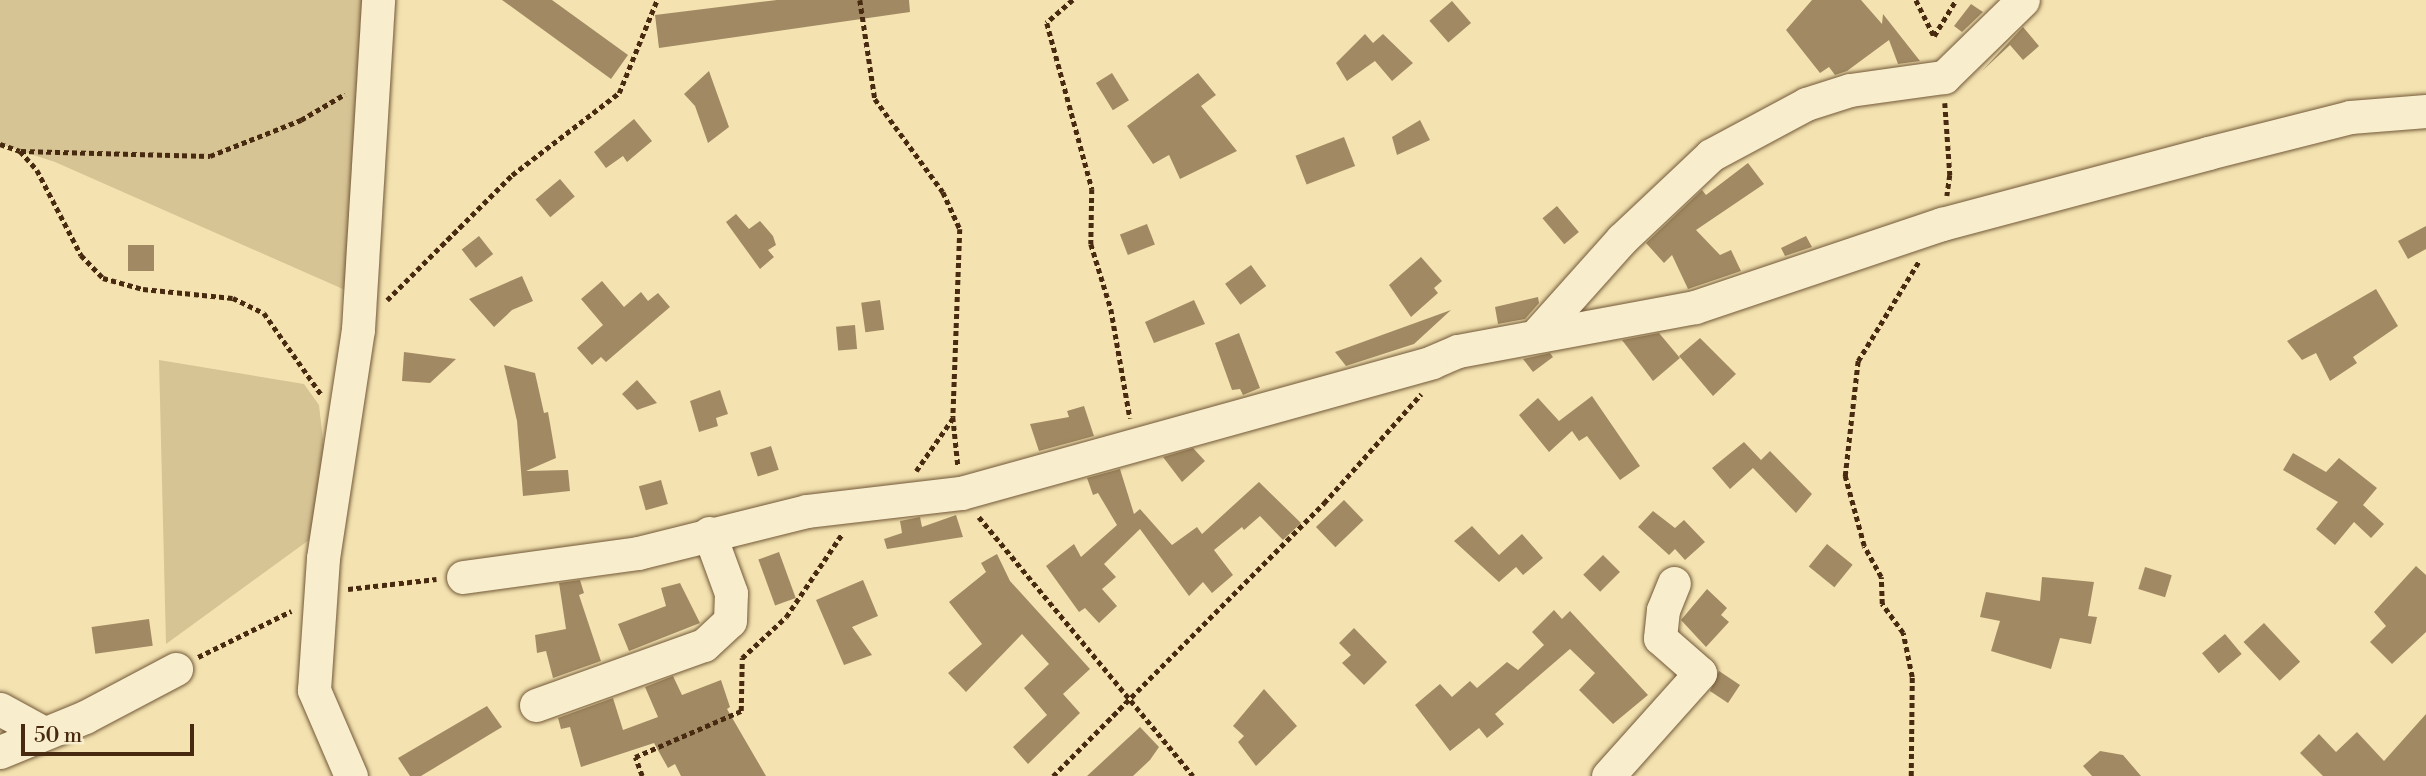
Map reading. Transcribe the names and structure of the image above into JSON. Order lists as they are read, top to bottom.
{
  "scale_bar": "50 m"
}
